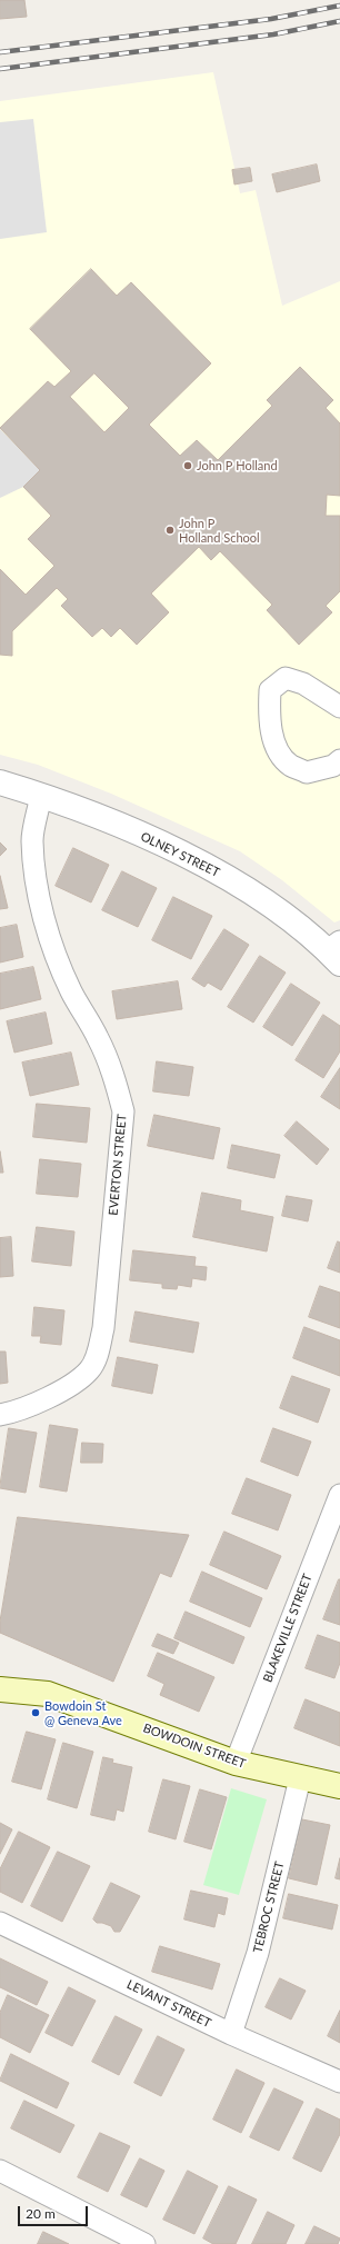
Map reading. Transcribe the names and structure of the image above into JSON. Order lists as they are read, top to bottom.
{
  "streets": {
    "main road": ["BOWDOIN STREET"],
    "street": [
      "OLNEY STREET",
      "EVERTON STREET",
      "BLAKEVILLE STREET",
      "TEBROC STREET",
      "LEVANT STREET"
    ]
  },
  "crossings": [
    ["OLNEY STREET", "EVERTON STREET"],
    ["BLAKEVILLE STREET", "BOWDOIN STREET"],
    ["BOWDOIN STREET", "TEBROC STREET"],
    ["TEBROC STREET", "LEVANT STREET"]
  ],
  "places": ["John P Holland", "John P Holland School", "Bowdoin St @ Geneva Ave"],
  "scale_bar": "20 m"
}
